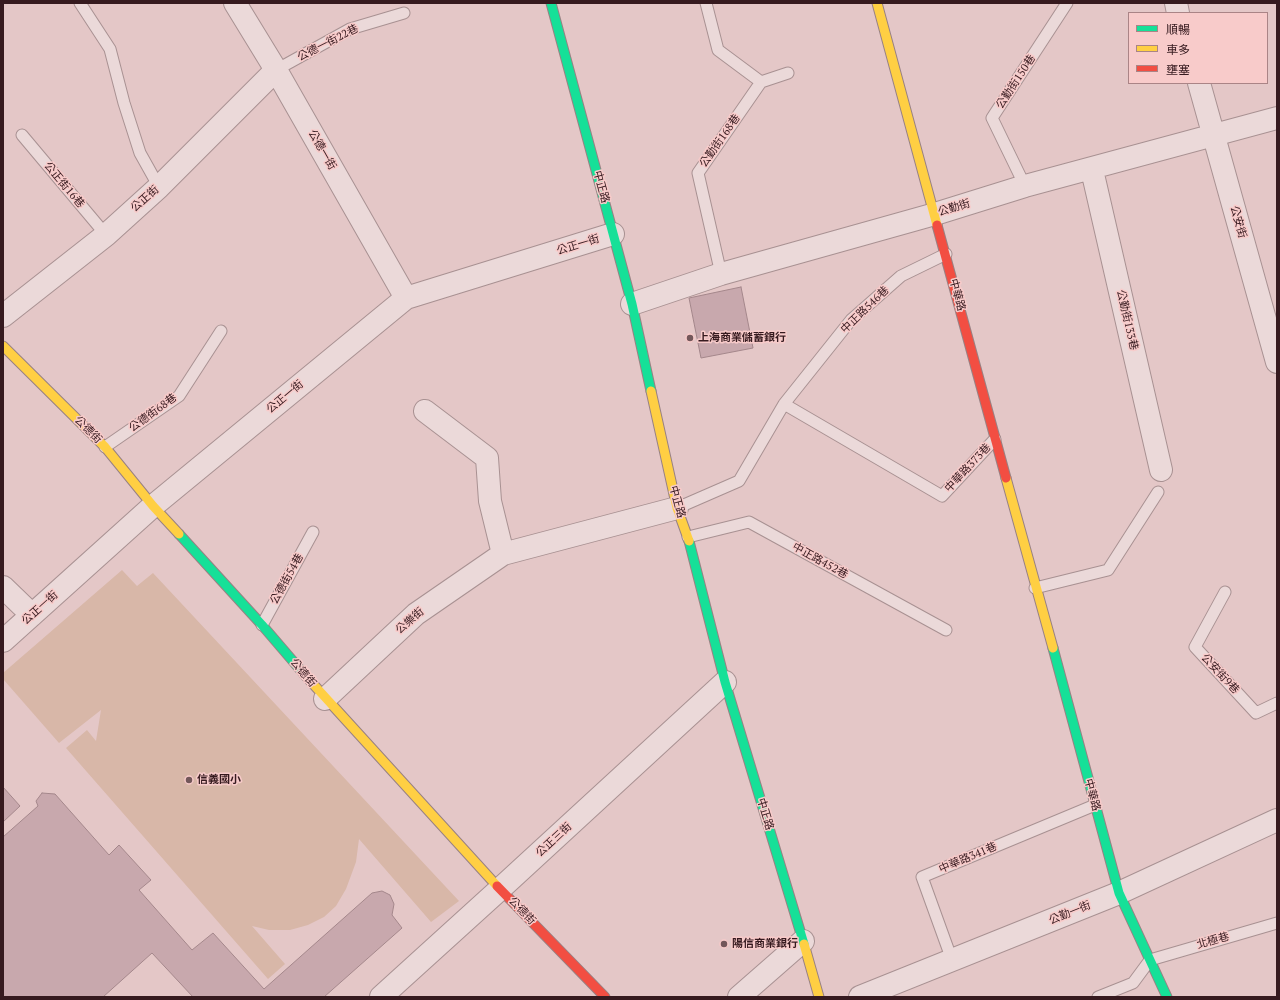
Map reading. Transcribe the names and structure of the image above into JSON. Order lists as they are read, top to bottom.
{
  "streets": {
    "street": [
      "公德一街",
      "中正路",
      "公正街",
      "公勤街",
      "公安街",
      "公正一街",
      "中華路",
      "公勤街133巷",
      "公德街",
      "公樂街",
      "公正三街",
      "公勤一街"
    ],
    "lane": [
      "公德一街22巷",
      "公勤街150巷",
      "公勤街168巷",
      "公正街16巷",
      "中正路546巷",
      "公德街68巷",
      "中華路373巷",
      "中正路452巷",
      "公德街54巷",
      "公安街9巷",
      "中華路341巷",
      "北極巷"
    ]
  },
  "crossings": [
    ["公德一街22巷", "公德一街"],
    ["公德一街22巷", "公正街"],
    ["公勤街150巷", "公勤街"],
    ["公勤街168巷", "公勤街"],
    ["公德一街", "公正街"],
    ["公德一街", "公正一街"],
    ["公正街16巷", "公正街"],
    ["中正路", "公勤街"],
    ["中正路", "公正一街"],
    ["中正路", "中正路546巷"],
    ["中正路", "中正路452巷"],
    ["中正路", "公樂街"],
    ["中正路", "公正三街"],
    ["公勤街", "公安街"],
    ["公勤街", "中華路"],
    ["公勤街", "公勤街133巷"],
    ["公正一街", "公德街"],
    ["中華路", "中正路546巷"],
    ["中華路", "中華路373巷"],
    ["中華路", "中華路341巷"],
    ["中華路", "公勤一街"],
    ["中華路", "北極巷"],
    ["中正路546巷", "中華路373巷"],
    ["中正路546巷", "公樂街"],
    ["公德街68巷", "公德街"],
    ["公德街", "公德街54巷"],
    ["公德街", "公樂街"],
    ["公德街", "公正三街"],
    ["中華路341巷", "公勤一街"]
  ],
  "places": ["上海商業儲蓄銀行", "信義國小", "陽信商業銀行"],
  "legend": ["順暢", "車多", "壅塞"]
}
